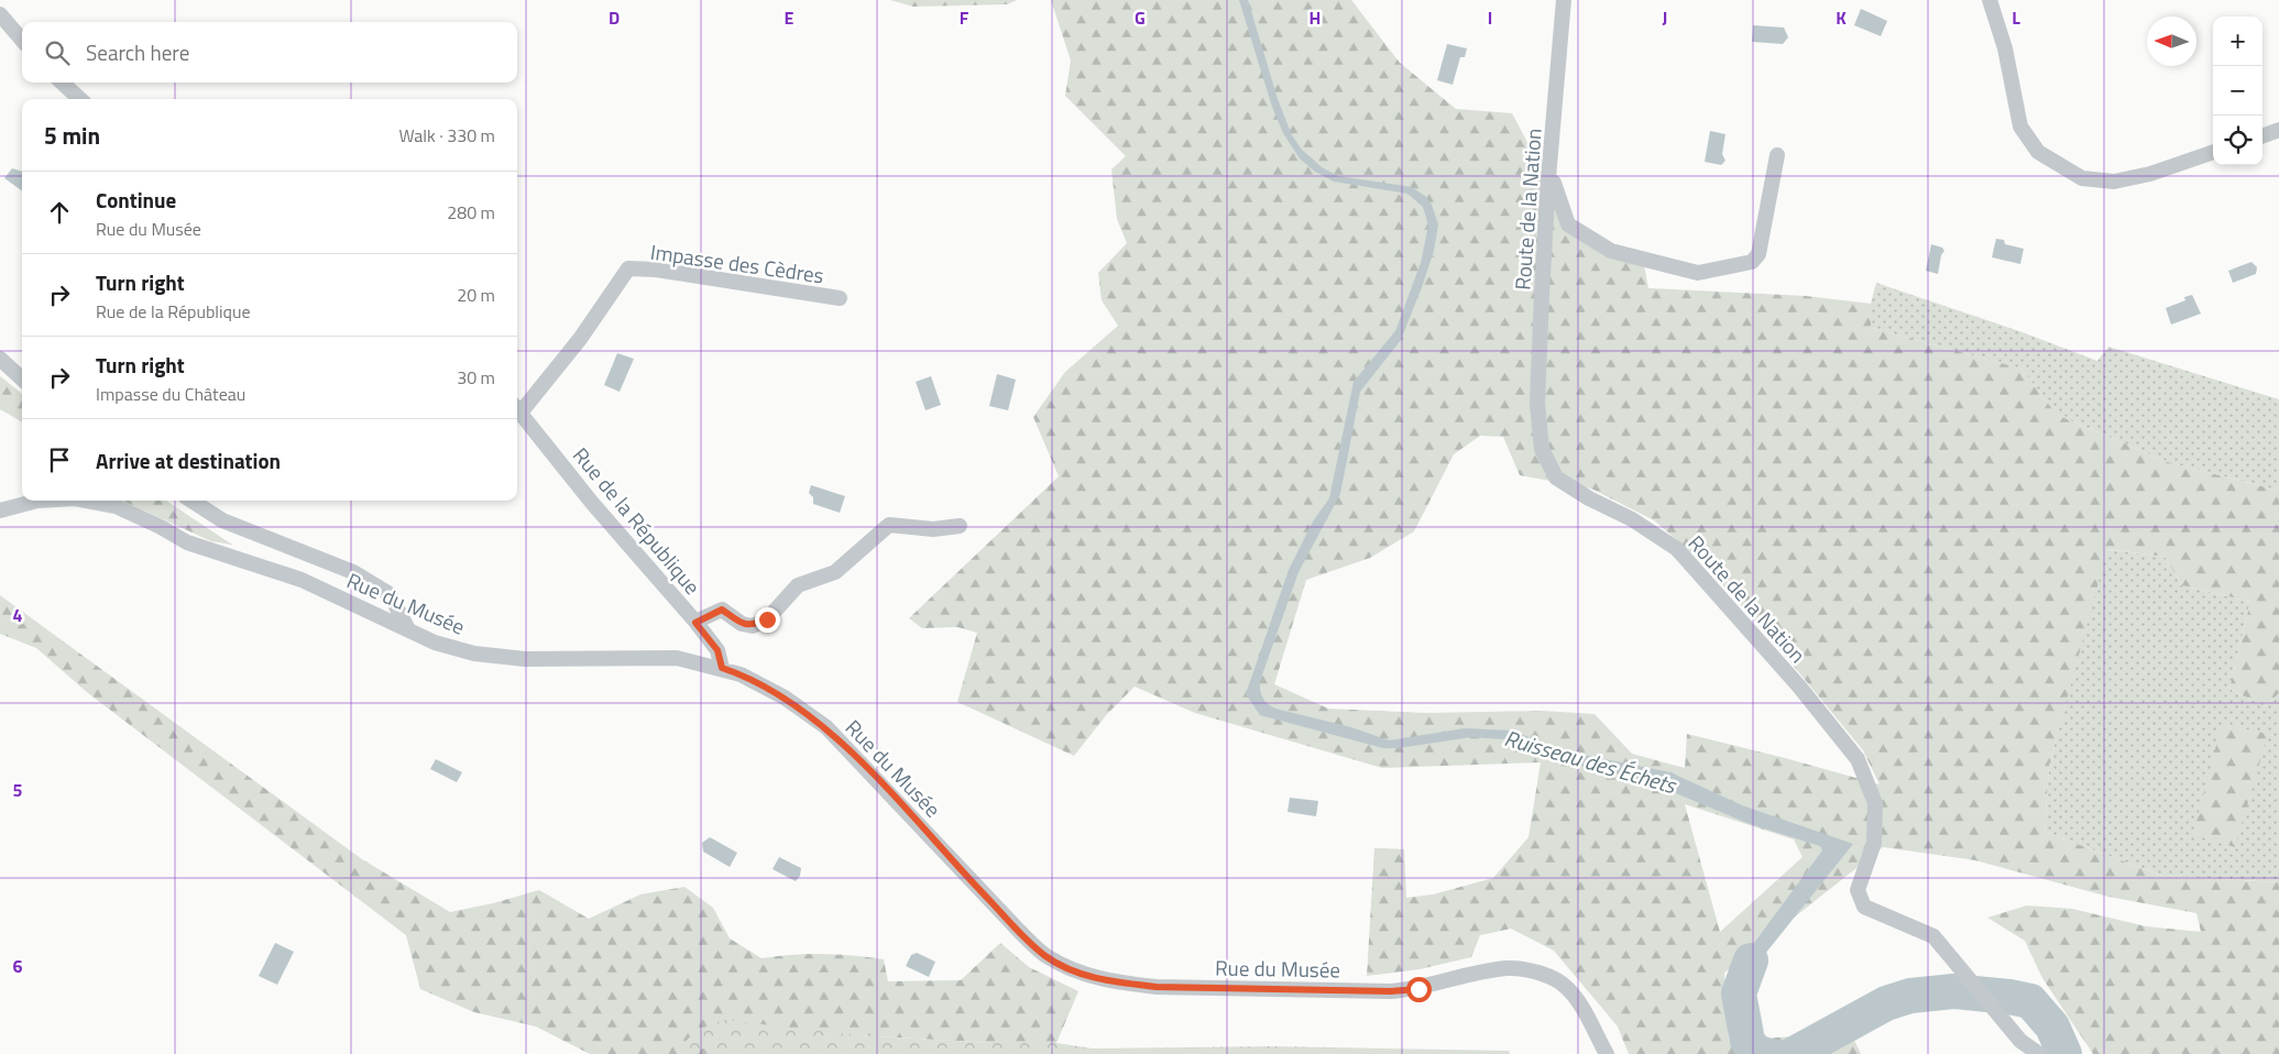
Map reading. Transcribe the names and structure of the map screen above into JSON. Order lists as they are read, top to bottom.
{
  "streets": {
    "street": [
      "Route de la Nation",
      "Impasse des Cèdres",
      "Rue de la République",
      "Rue du Musée"
    ]
  },
  "crossings": [
    ["Impasse des Cèdres", "Rue de la République"],
    ["Rue de la République", "Rue du Musée"]
  ],
  "water": ["Ruisseau des Échets"],
  "north": "left",
  "page": {
    "map_buttons": ["+", "−"],
    "search": "Search here",
    "heading": ["5 min", "Walk · 330 m"],
    "list": [
      ["Continue", "Rue du Musée", "280 m"],
      ["Turn right", "Rue de la République", "20 m"],
      ["Turn right", "Impasse du Château", "30 m"],
      "Arrive at destination"
    ]
  },
  "grid": {
    "columns": [
      "D",
      "E",
      "F",
      "G",
      "H",
      "I",
      "J",
      "K",
      "L"
    ],
    "rows": ["4", "5", "6"]
  }
}
